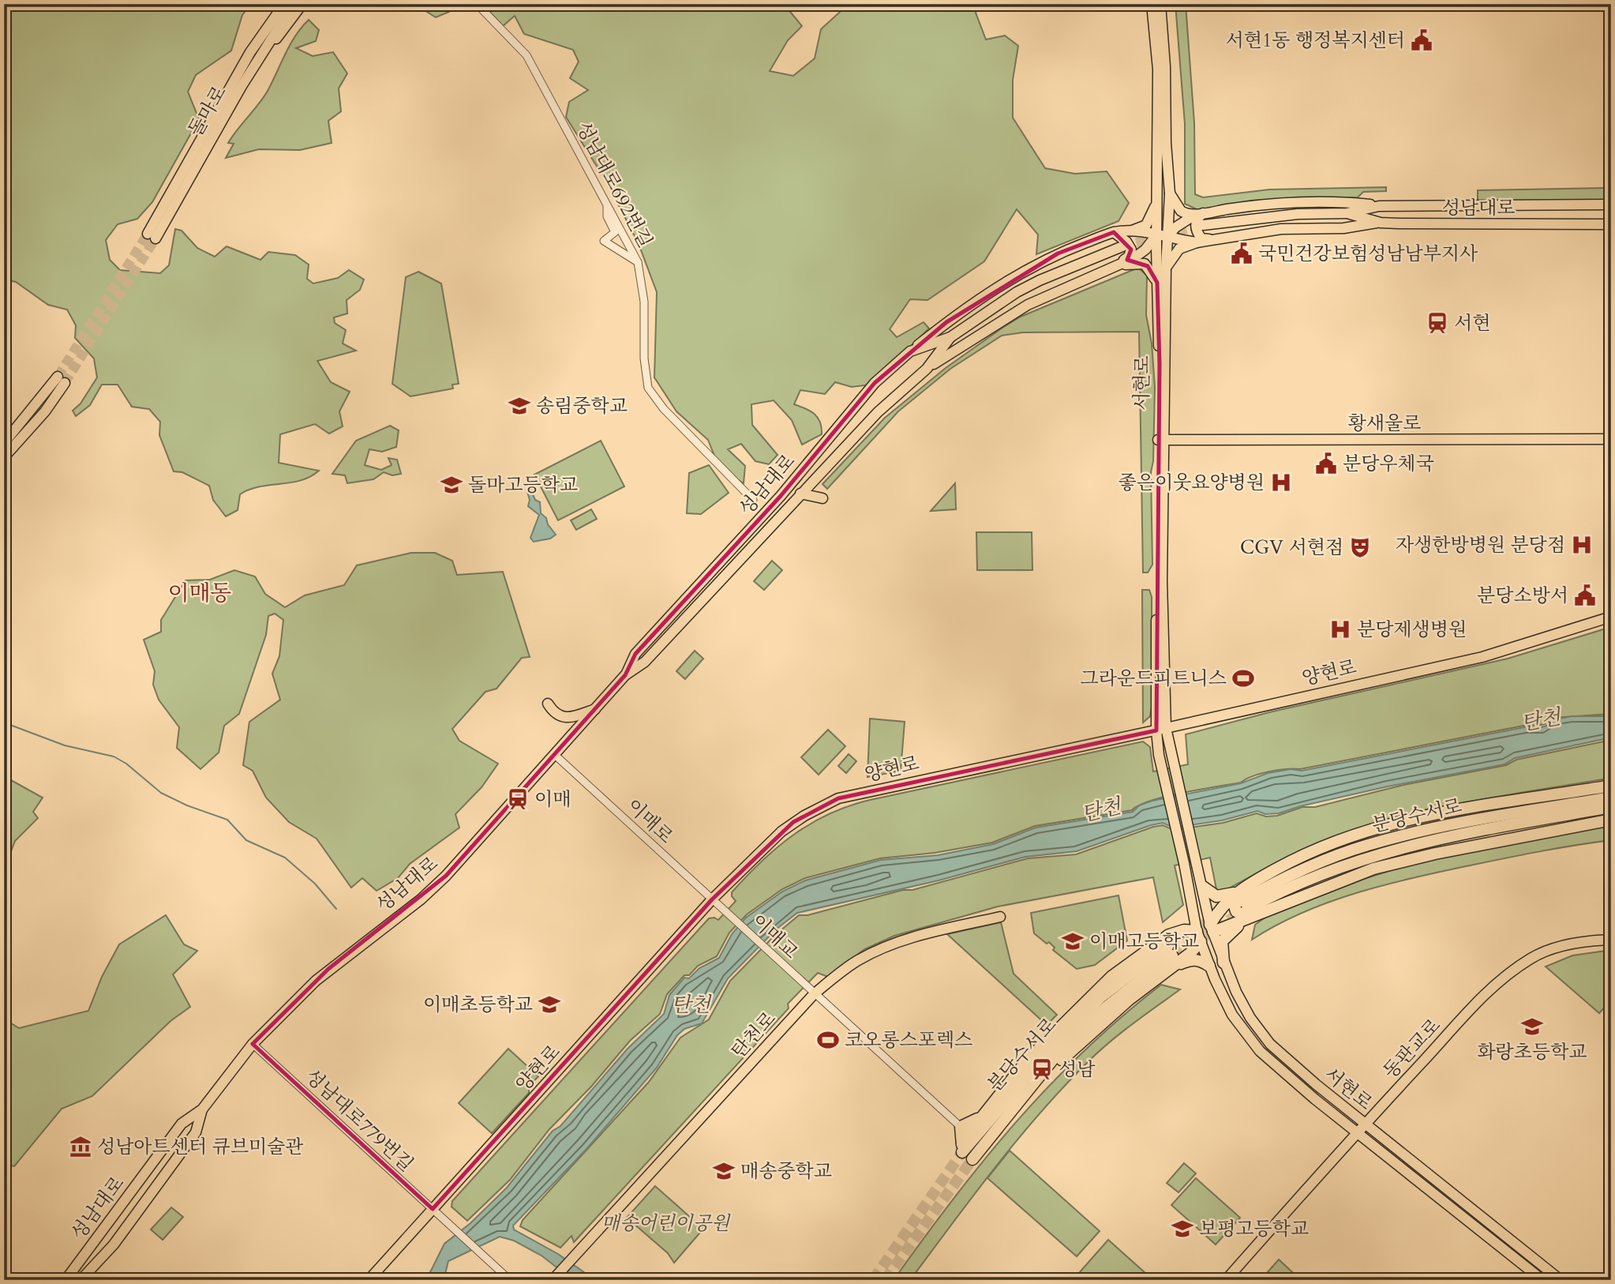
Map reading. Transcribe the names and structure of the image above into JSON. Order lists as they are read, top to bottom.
{
  "streets": {
    "highway": ["분당수서로"],
    "main road": [
      "돌마로",
      "성남대로",
      "서현로",
      "황새울로",
      "양현로",
      "탄천로",
      "동판교로"
    ],
    "street": [
      "성남대로692번길",
      "이매로",
      "이매교",
      "성남대로779번길"
    ]
  },
  "crossings": [
    ["성남대로", "이매로"],
    ["성남대로", "성남대로779번길"],
    ["서현로", "황새울로"],
    ["서현로", "양현로"],
    ["서현로", "동판교로"],
    ["양현로", "이매로"],
    ["양현로", "성남대로779번길"],
    ["이매로", "이매교"],
    ["이매교", "탄천로"]
  ],
  "districts": ["이매동"],
  "water": ["탄천"],
  "parks": ["매송어린이공원"],
  "places": {
    "public building": [
      "서현1동 행정복지센터",
      "국민건강보험성남남부지사",
      "분당우체국",
      "분당소방서"
    ],
    "station": ["서현", "이매", "성남"],
    "school or university": [
      "송림중학교",
      "돌마고등학교",
      "이매고등학교",
      "이매초등학교",
      "화랑초등학교",
      "매송중학교",
      "보평고등학교"
    ],
    "hospital": ["좋은이웃요양병원", "자생한방병원 분당점", "분당제생병원"],
    "theatre": ["CGV 서현점"],
    "sports": ["그라운드피트니스", "코오롱스포렉스"],
    "museum": ["성남아트센터 큐브미술관"]
  }
}
